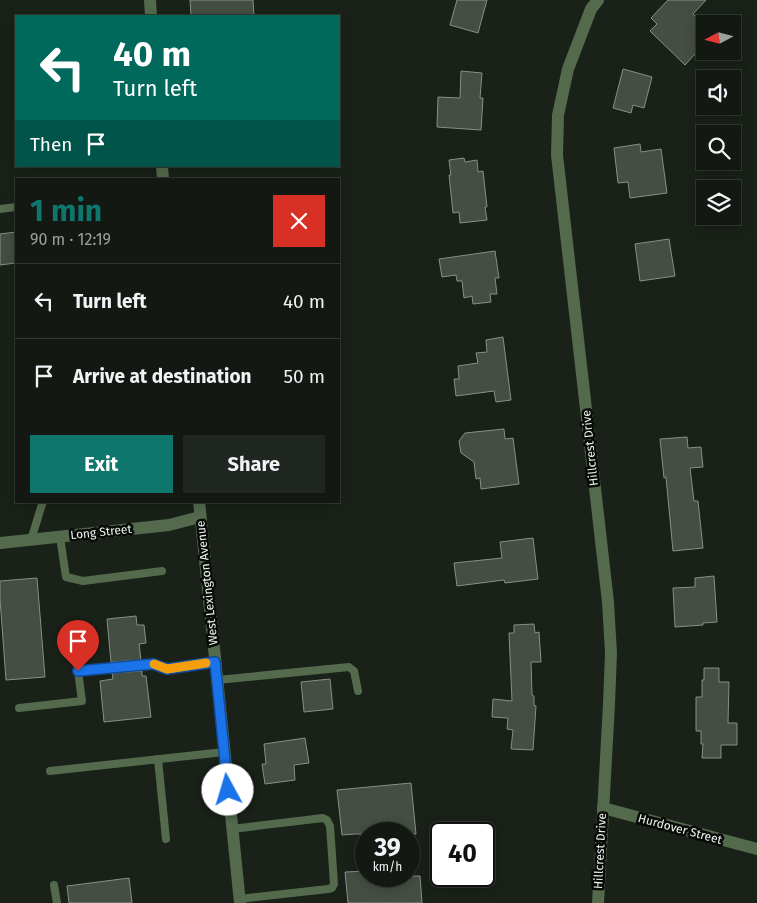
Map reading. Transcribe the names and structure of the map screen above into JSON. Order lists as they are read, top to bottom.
{
  "streets": {
    "street": [
      "Hillcrest Drive",
      "Long Street",
      "West Lexington Avenue",
      "Hurdover Street"
    ]
  },
  "crossings": [
    ["Hillcrest Drive", "Hurdover Street"],
    ["Long Street", "West Lexington Avenue"]
  ],
  "north": "left",
  "page": {
    "turn": ["40 m", "Turn left"],
    "then": "Then",
    "heading": ["1 min", "90 m · 12:19"],
    "list": [
      {
        "name": "Turn left",
        "value": "40 m"
      },
      {
        "name": "Arrive at destination",
        "value": "50 m"
      }
    ],
    "buttons": ["Exit", "Share"],
    "speed": "39 km/h",
    "limit": "40"
  }
}
